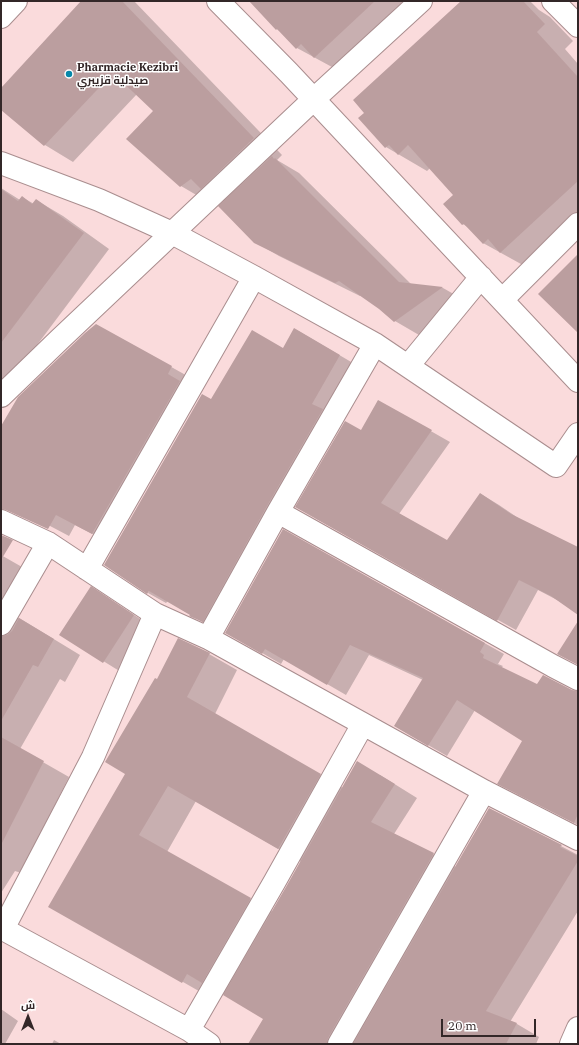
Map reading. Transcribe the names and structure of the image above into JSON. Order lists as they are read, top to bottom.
{
  "places": ["Pharmacie Kezibri صيدلية قزيبري"],
  "scale_bar": "20 m",
  "north": "top"
}
